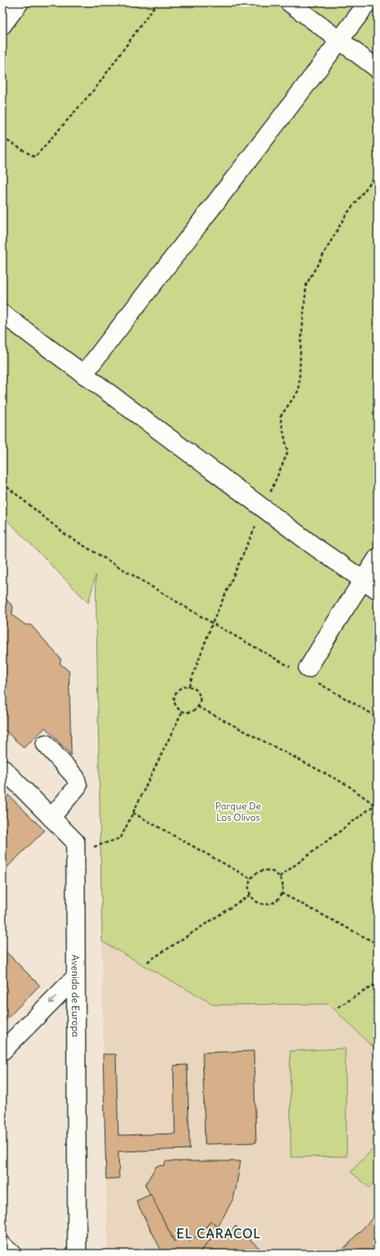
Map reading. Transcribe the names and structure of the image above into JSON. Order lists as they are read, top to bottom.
{
  "streets": {
    "street": ["Avenida de Europa"]
  },
  "districts": ["EL CARACOL"],
  "parks": ["Parque De Los Olivos"]
}
